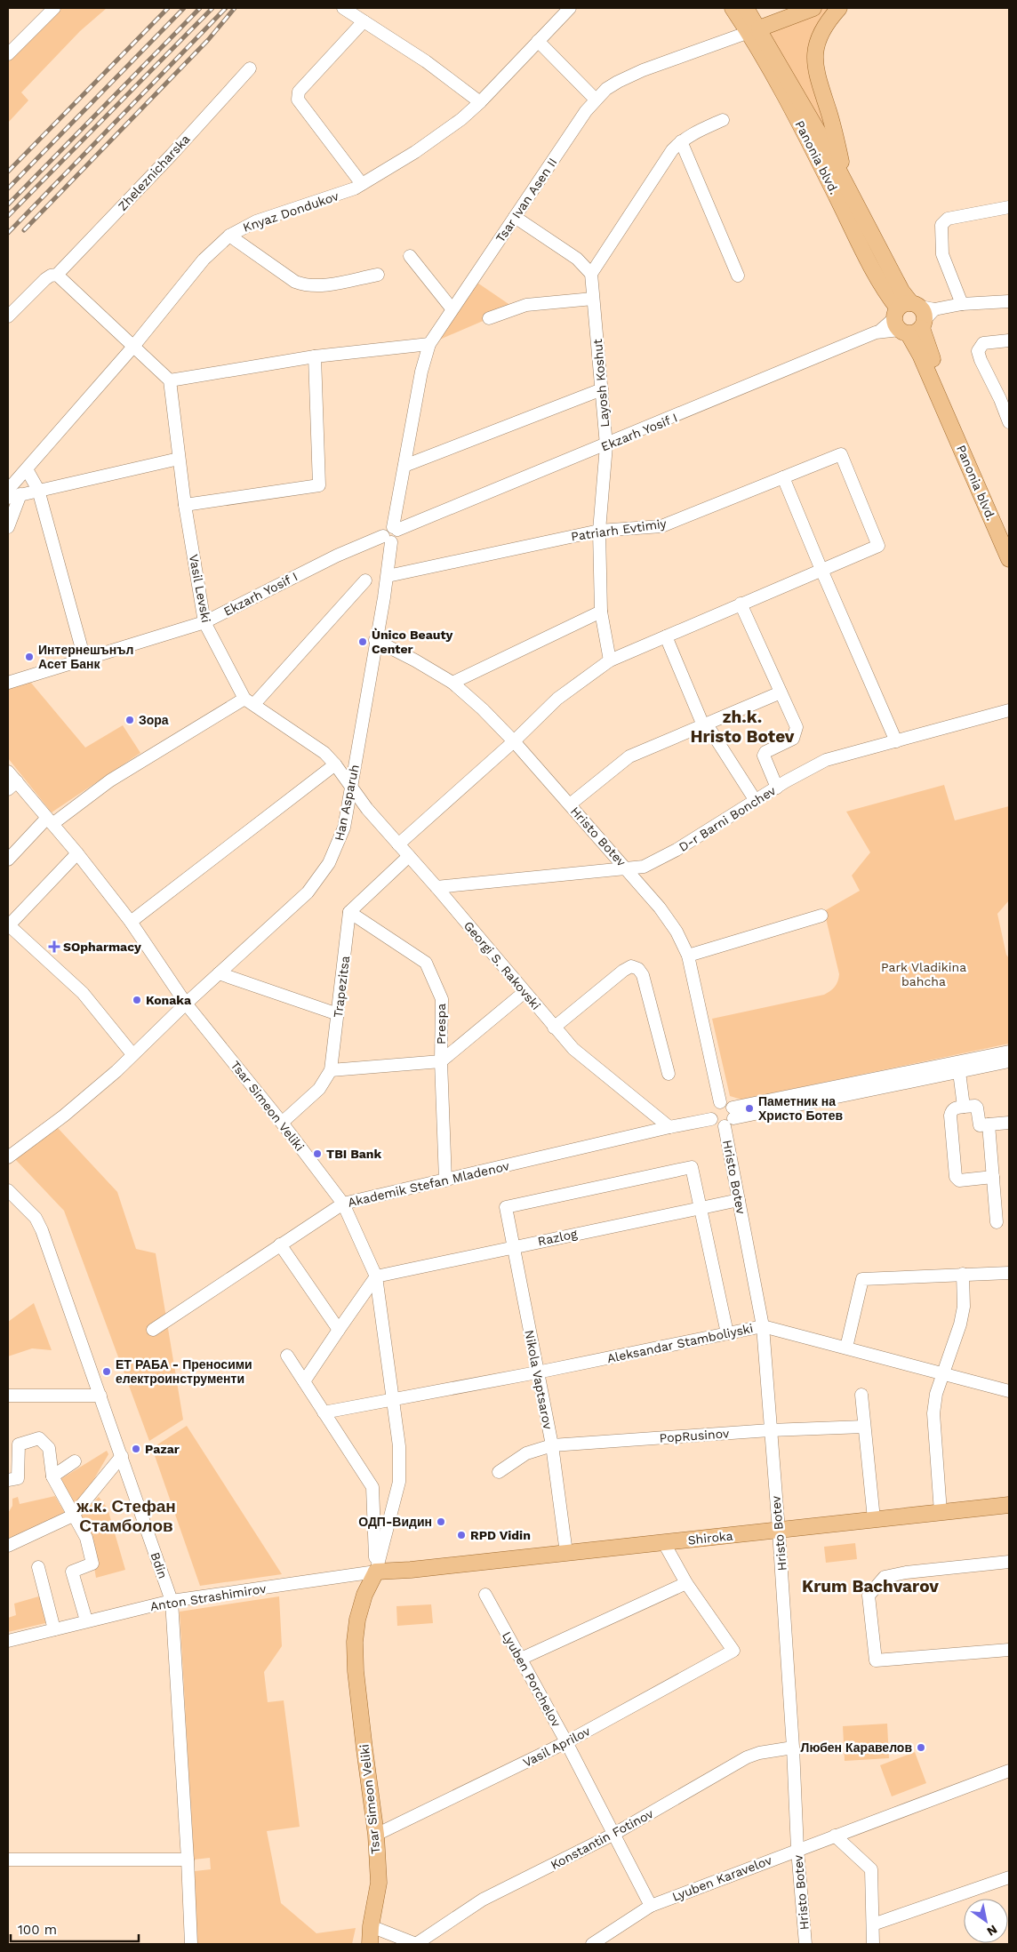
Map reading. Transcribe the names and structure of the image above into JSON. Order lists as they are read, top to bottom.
{
  "streets": {
    "main road": [
      "Panonia blvd.",
      "Tsar Ivan Asen II",
      "Tsar Simeon Veliki",
      "Shiroka",
      "Anton Strashimirov"
    ],
    "street": [
      "Zheleznicharska",
      "Knyaz Dondukov",
      "Layosh Koshut",
      "Ekzarh Yosif I",
      "Patriarh Evtimiy",
      "Vasil Levski",
      "Han Asparuh",
      "D-r Barni Bonchev",
      "Hristo Botev",
      "Georgi S. Rakovski",
      "Trapezitsa",
      "Prespa",
      "Akademik Stefan Mladenov",
      "Razlog",
      "Aleksandar Stamboliyski",
      "Nikola Vaptsarov",
      "PopRusinov",
      "Bdin",
      "Lyuben Porchelov",
      "Vasil Aprilov",
      "Konstantin Fotinov",
      "Lyuben Karavelov"
    ]
  },
  "crossings": [
    ["Panonia blvd.", "Tsar Ivan Asen II"],
    ["Panonia blvd.", "Ekzarh Yosif I"],
    ["Tsar Ivan Asen II", "Ekzarh Yosif I"],
    ["Tsar Ivan Asen II", "Han Asparuh"],
    ["Layosh Koshut", "Ekzarh Yosif I"],
    ["Layosh Koshut", "Patriarh Evtimiy"],
    ["Ekzarh Yosif I", "Vasil Levski"],
    ["Ekzarh Yosif I", "Han Asparuh"],
    ["Patriarh Evtimiy", "Han Asparuh"],
    ["Vasil Levski", "Han Asparuh"],
    ["Vasil Levski", "Georgi S. Rakovski"],
    ["Han Asparuh", "Hristo Botev"],
    ["Han Asparuh", "Georgi S. Rakovski"],
    ["Han Asparuh", "Tsar Simeon Veliki"],
    ["D-r Barni Bonchev", "Hristo Botev"],
    ["D-r Barni Bonchev", "Georgi S. Rakovski"],
    ["Hristo Botev", "Akademik Stefan Mladenov"],
    ["Hristo Botev", "Razlog"],
    ["Hristo Botev", "Aleksandar Stamboliyski"],
    ["Hristo Botev", "PopRusinov"],
    ["Hristo Botev", "Shiroka"],
    ["Hristo Botev", "Konstantin Fotinov"],
    ["Hristo Botev", "Lyuben Karavelov"],
    ["Georgi S. Rakovski", "Akademik Stefan Mladenov"],
    ["Trapezitsa", "Prespa"],
    ["Trapezitsa", "Tsar Simeon Veliki"],
    ["Prespa", "Akademik Stefan Mladenov"],
    ["Tsar Simeon Veliki", "Akademik Stefan Mladenov"],
    ["Tsar Simeon Veliki", "Razlog"],
    ["Tsar Simeon Veliki", "Aleksandar Stamboliyski"],
    ["Tsar Simeon Veliki", "Anton Strashimirov"],
    ["Tsar Simeon Veliki", "Vasil Aprilov"],
    ["Tsar Simeon Veliki", "Konstantin Fotinov"],
    ["Razlog", "Nikola Vaptsarov"],
    ["Aleksandar Stamboliyski", "Nikola Vaptsarov"],
    ["Nikola Vaptsarov", "PopRusinov"],
    ["Nikola Vaptsarov", "Shiroka"],
    ["Shiroka", "Anton Strashimirov"],
    ["Bdin", "Anton Strashimirov"],
    ["Lyuben Porchelov", "Vasil Aprilov"],
    ["Lyuben Porchelov", "Konstantin Fotinov"],
    ["Lyuben Porchelov", "Lyuben Karavelov"]
  ],
  "districts": ["zh.k. Hristo Botev", "ж.к. Стефан Стамболов", "Krum Bachvarov"],
  "parks": ["Park Vladikina bahcha"],
  "places": {
    "other": [
      "Ùnico Beauty Center",
      "Интернешънъл Асет Банк",
      "Зора",
      "Konaka",
      "Паметник на Христо Ботев",
      "TBI Bank",
      "ЕТ РАБА - Преносими електроинструменти",
      "Pazar",
      "ОДП-Видин",
      "RPD Vidin",
      "Любен Каравелов"
    ],
    "health": ["SOpharmacy"]
  },
  "scale_bar": "100 m",
  "north": "bottom right"
}
